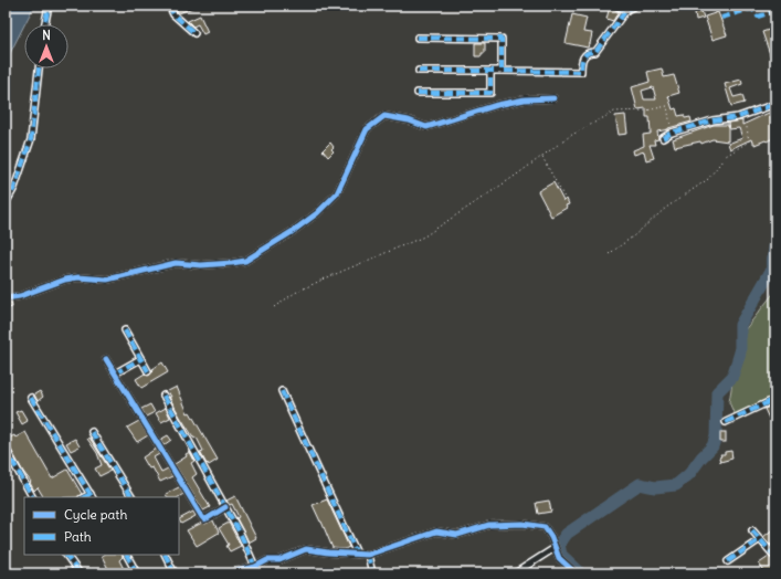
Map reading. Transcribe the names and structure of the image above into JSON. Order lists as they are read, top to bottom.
{
  "legend": ["Cycle path", "Path"],
  "north": "top"
}
